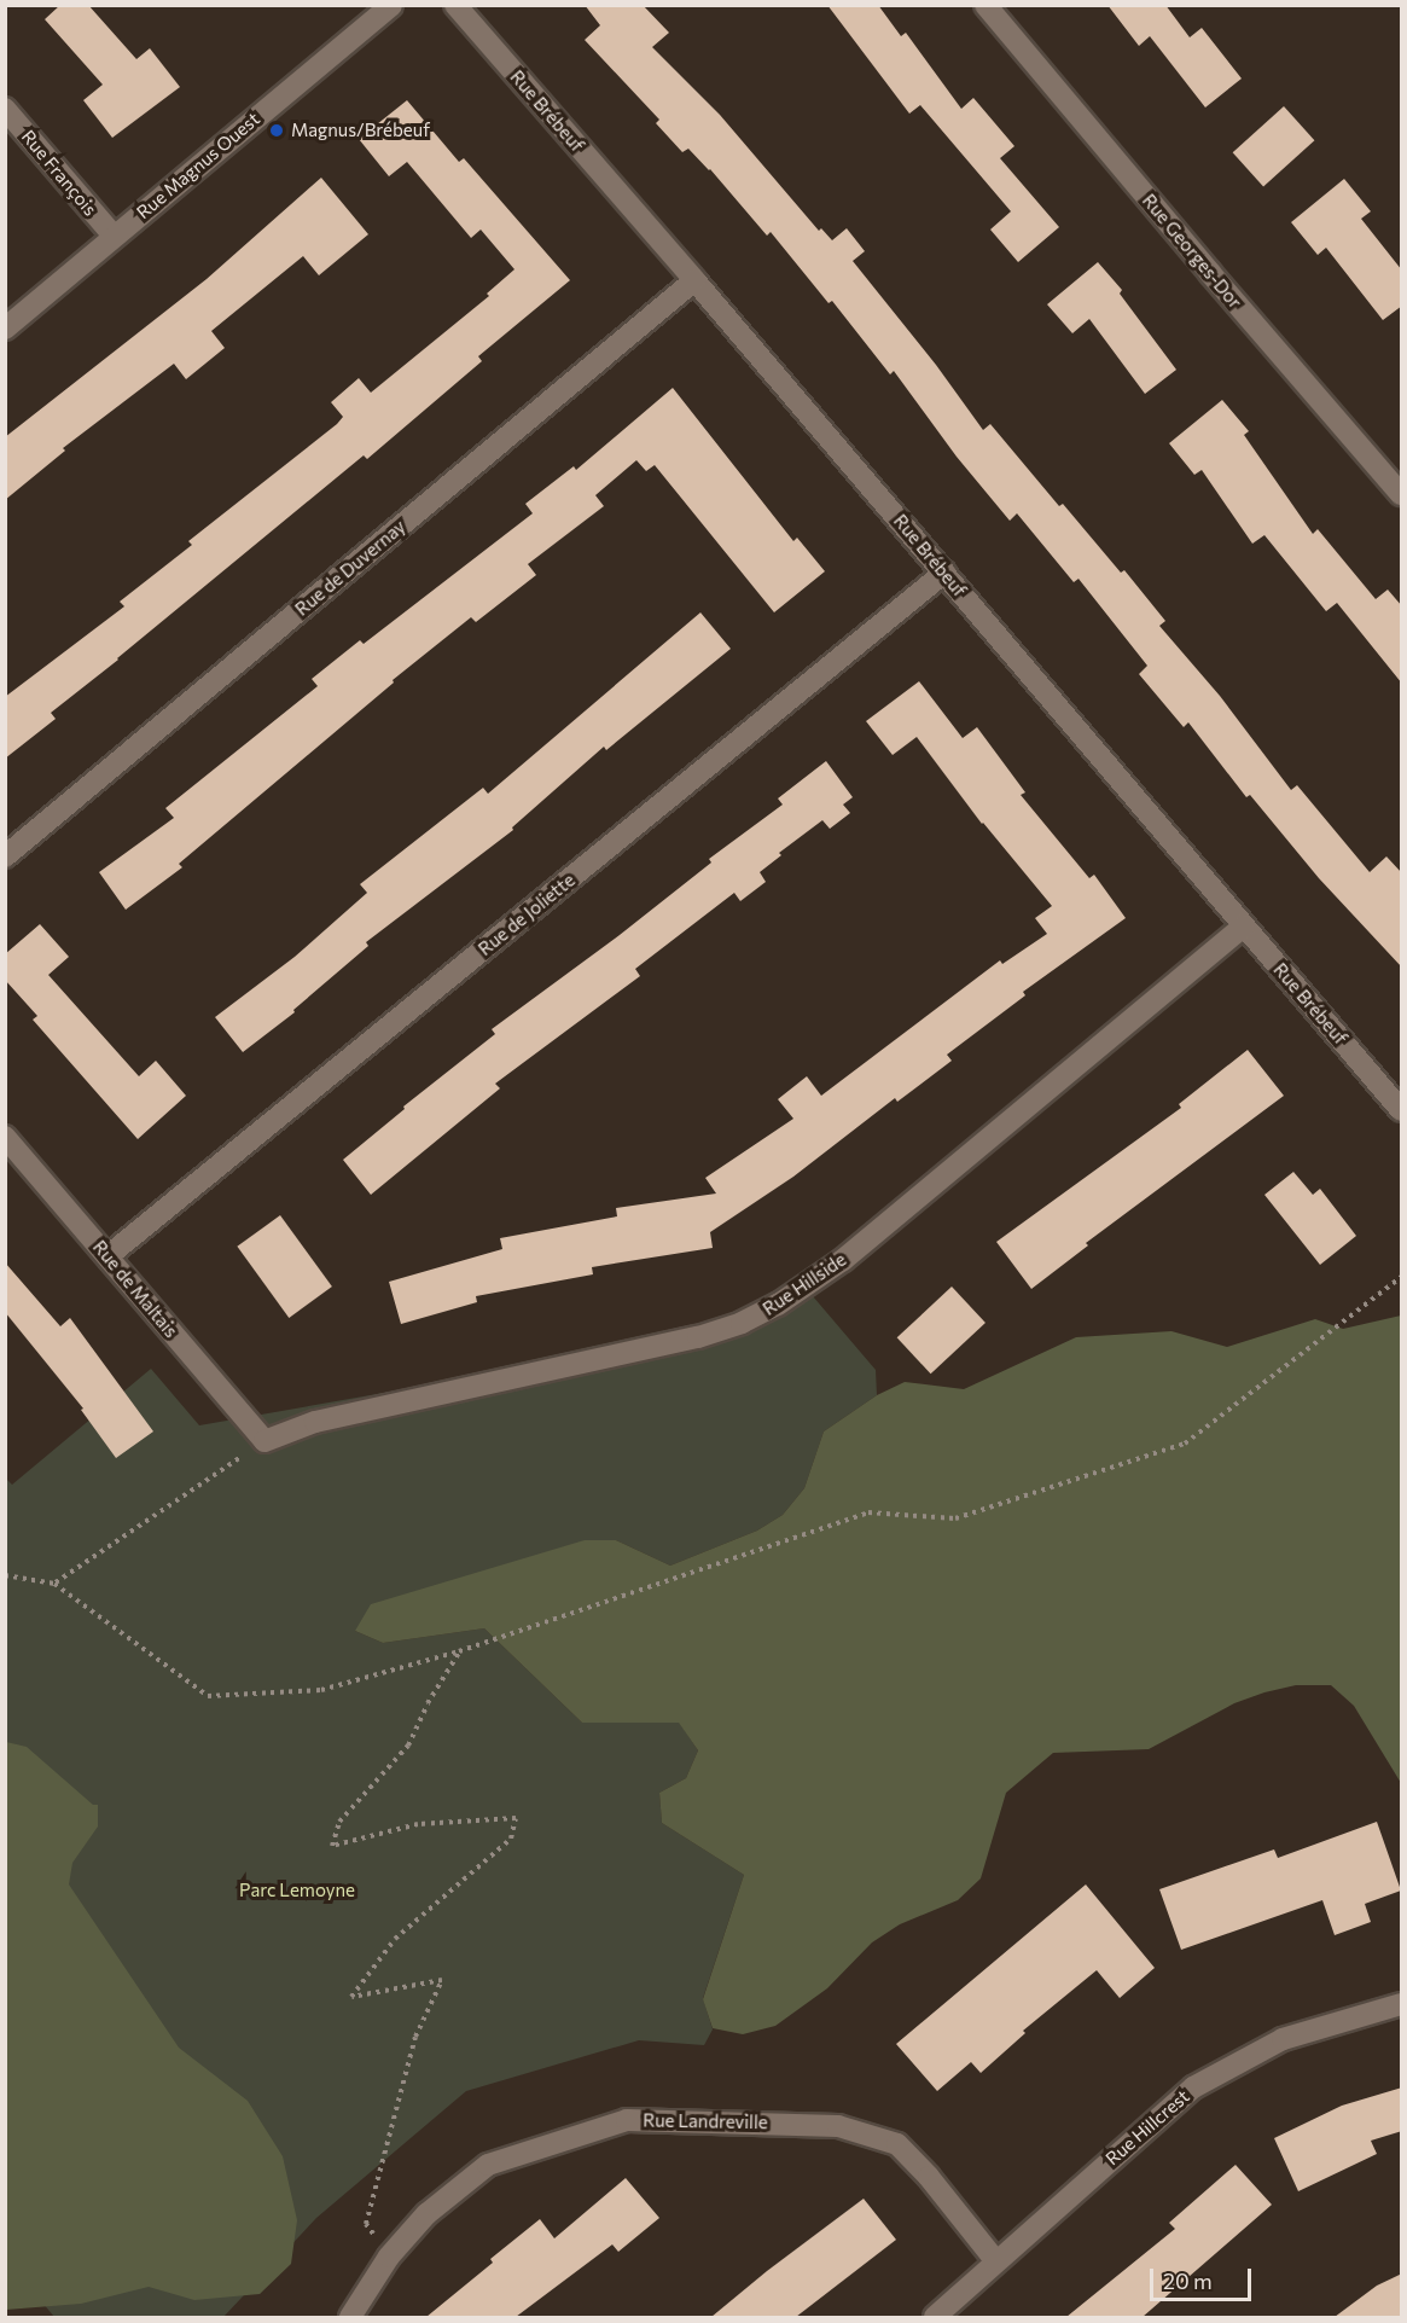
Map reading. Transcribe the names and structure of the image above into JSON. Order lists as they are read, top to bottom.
{
  "streets": {
    "street": [
      "Rue Brébeuf",
      "Rue Magnus Ouest",
      "Rue François",
      "Rue Georges-Dor",
      "Rue de Duvernay",
      "Rue de Joliette",
      "Rue Hillside",
      "Rue de Maltais",
      "Rue Landreville",
      "Rue Hillcrest"
    ]
  },
  "crossings": [
    ["Rue Brébeuf", "Rue de Duvernay"],
    ["Rue Brébeuf", "Rue de Joliette"],
    ["Rue Brébeuf", "Rue Hillside"],
    ["Rue Magnus Ouest", "Rue François"],
    ["Rue de Joliette", "Rue de Maltais"],
    ["Rue Hillside", "Rue de Maltais"],
    ["Rue Landreville", "Rue Hillcrest"]
  ],
  "parks": ["Parc Lemoyne"],
  "places": ["Magnus/Brébeuf"],
  "scale_bar": "20 m"
}
